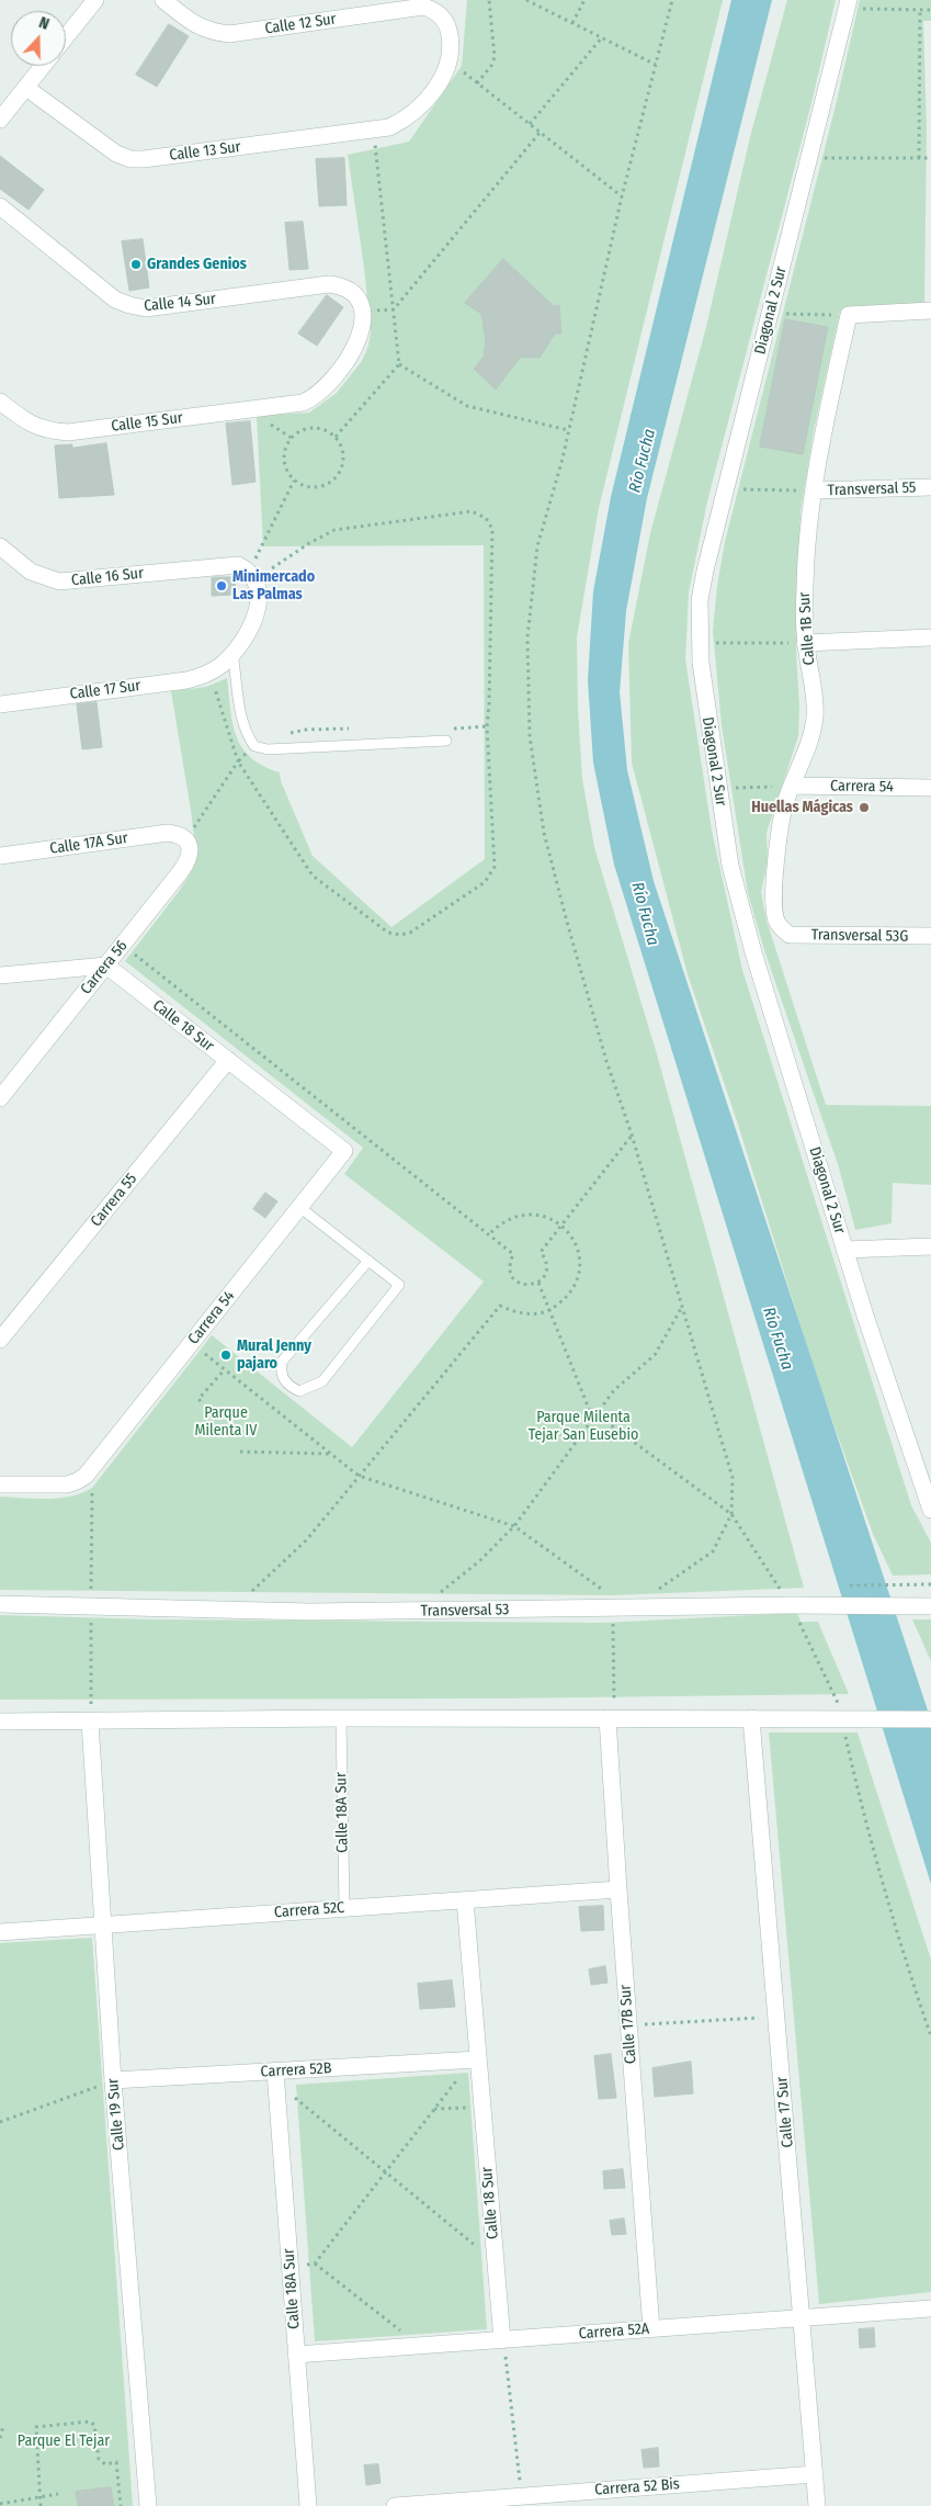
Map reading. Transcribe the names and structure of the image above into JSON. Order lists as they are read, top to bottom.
{
  "streets": {
    "street": [
      "Calle 12 Sur",
      "Calle 13 Sur",
      "Calle 14 Sur",
      "Diagonal 2 Sur",
      "Calle 15 Sur",
      "Transversal 55",
      "Calle 16 Sur",
      "Calle 1B Sur",
      "Calle 17 Sur",
      "Carrera 54",
      "Calle 17A Sur",
      "Transversal 53G",
      "Carrera 56",
      "Calle 18 Sur",
      "Carrera 55",
      "Transversal 53",
      "Calle 18A Sur",
      "Carrera 52C",
      "Calle 17B Sur",
      "Carrera 52B",
      "Calle 19 Sur",
      "Carrera 52A",
      "Carrera 52 Bis"
    ]
  },
  "crossings": [
    ["Calle 12 Sur", "Calle 13 Sur"],
    ["Calle 14 Sur", "Calle 15 Sur"],
    ["Transversal 55", "Calle 1B Sur"],
    ["Calle 1B Sur", "Carrera 54"],
    ["Calle 1B Sur", "Transversal 53G"],
    ["Calle 17 Sur", "Carrera 52A"],
    ["Calle 17 Sur", "Carrera 52 Bis"],
    ["Carrera 54", "Calle 18 Sur"],
    ["Calle 17A Sur", "Carrera 56"],
    ["Carrera 56", "Calle 18 Sur"],
    ["Calle 18 Sur", "Carrera 55"],
    ["Calle 18 Sur", "Carrera 52C"],
    ["Calle 18 Sur", "Carrera 52B"],
    ["Calle 18 Sur", "Carrera 52A"],
    ["Calle 18A Sur", "Carrera 52C"],
    ["Calle 18A Sur", "Carrera 52B"],
    ["Calle 18A Sur", "Carrera 52A"],
    ["Carrera 52C", "Calle 17B Sur"],
    ["Carrera 52C", "Calle 19 Sur"],
    ["Calle 17B Sur", "Carrera 52A"],
    ["Carrera 52B", "Calle 19 Sur"]
  ],
  "water": ["Río Fucha"],
  "parks": ["Parque Milenta IV", "Parque Milenta Tejar San Eusebio", "Parque El Tejar"],
  "places": [
    "Grandes Genios",
    "Minimercado Las Palmas",
    "Huellas Mágicas",
    "Mural Jenny pajaro"
  ],
  "north": "top"
}
